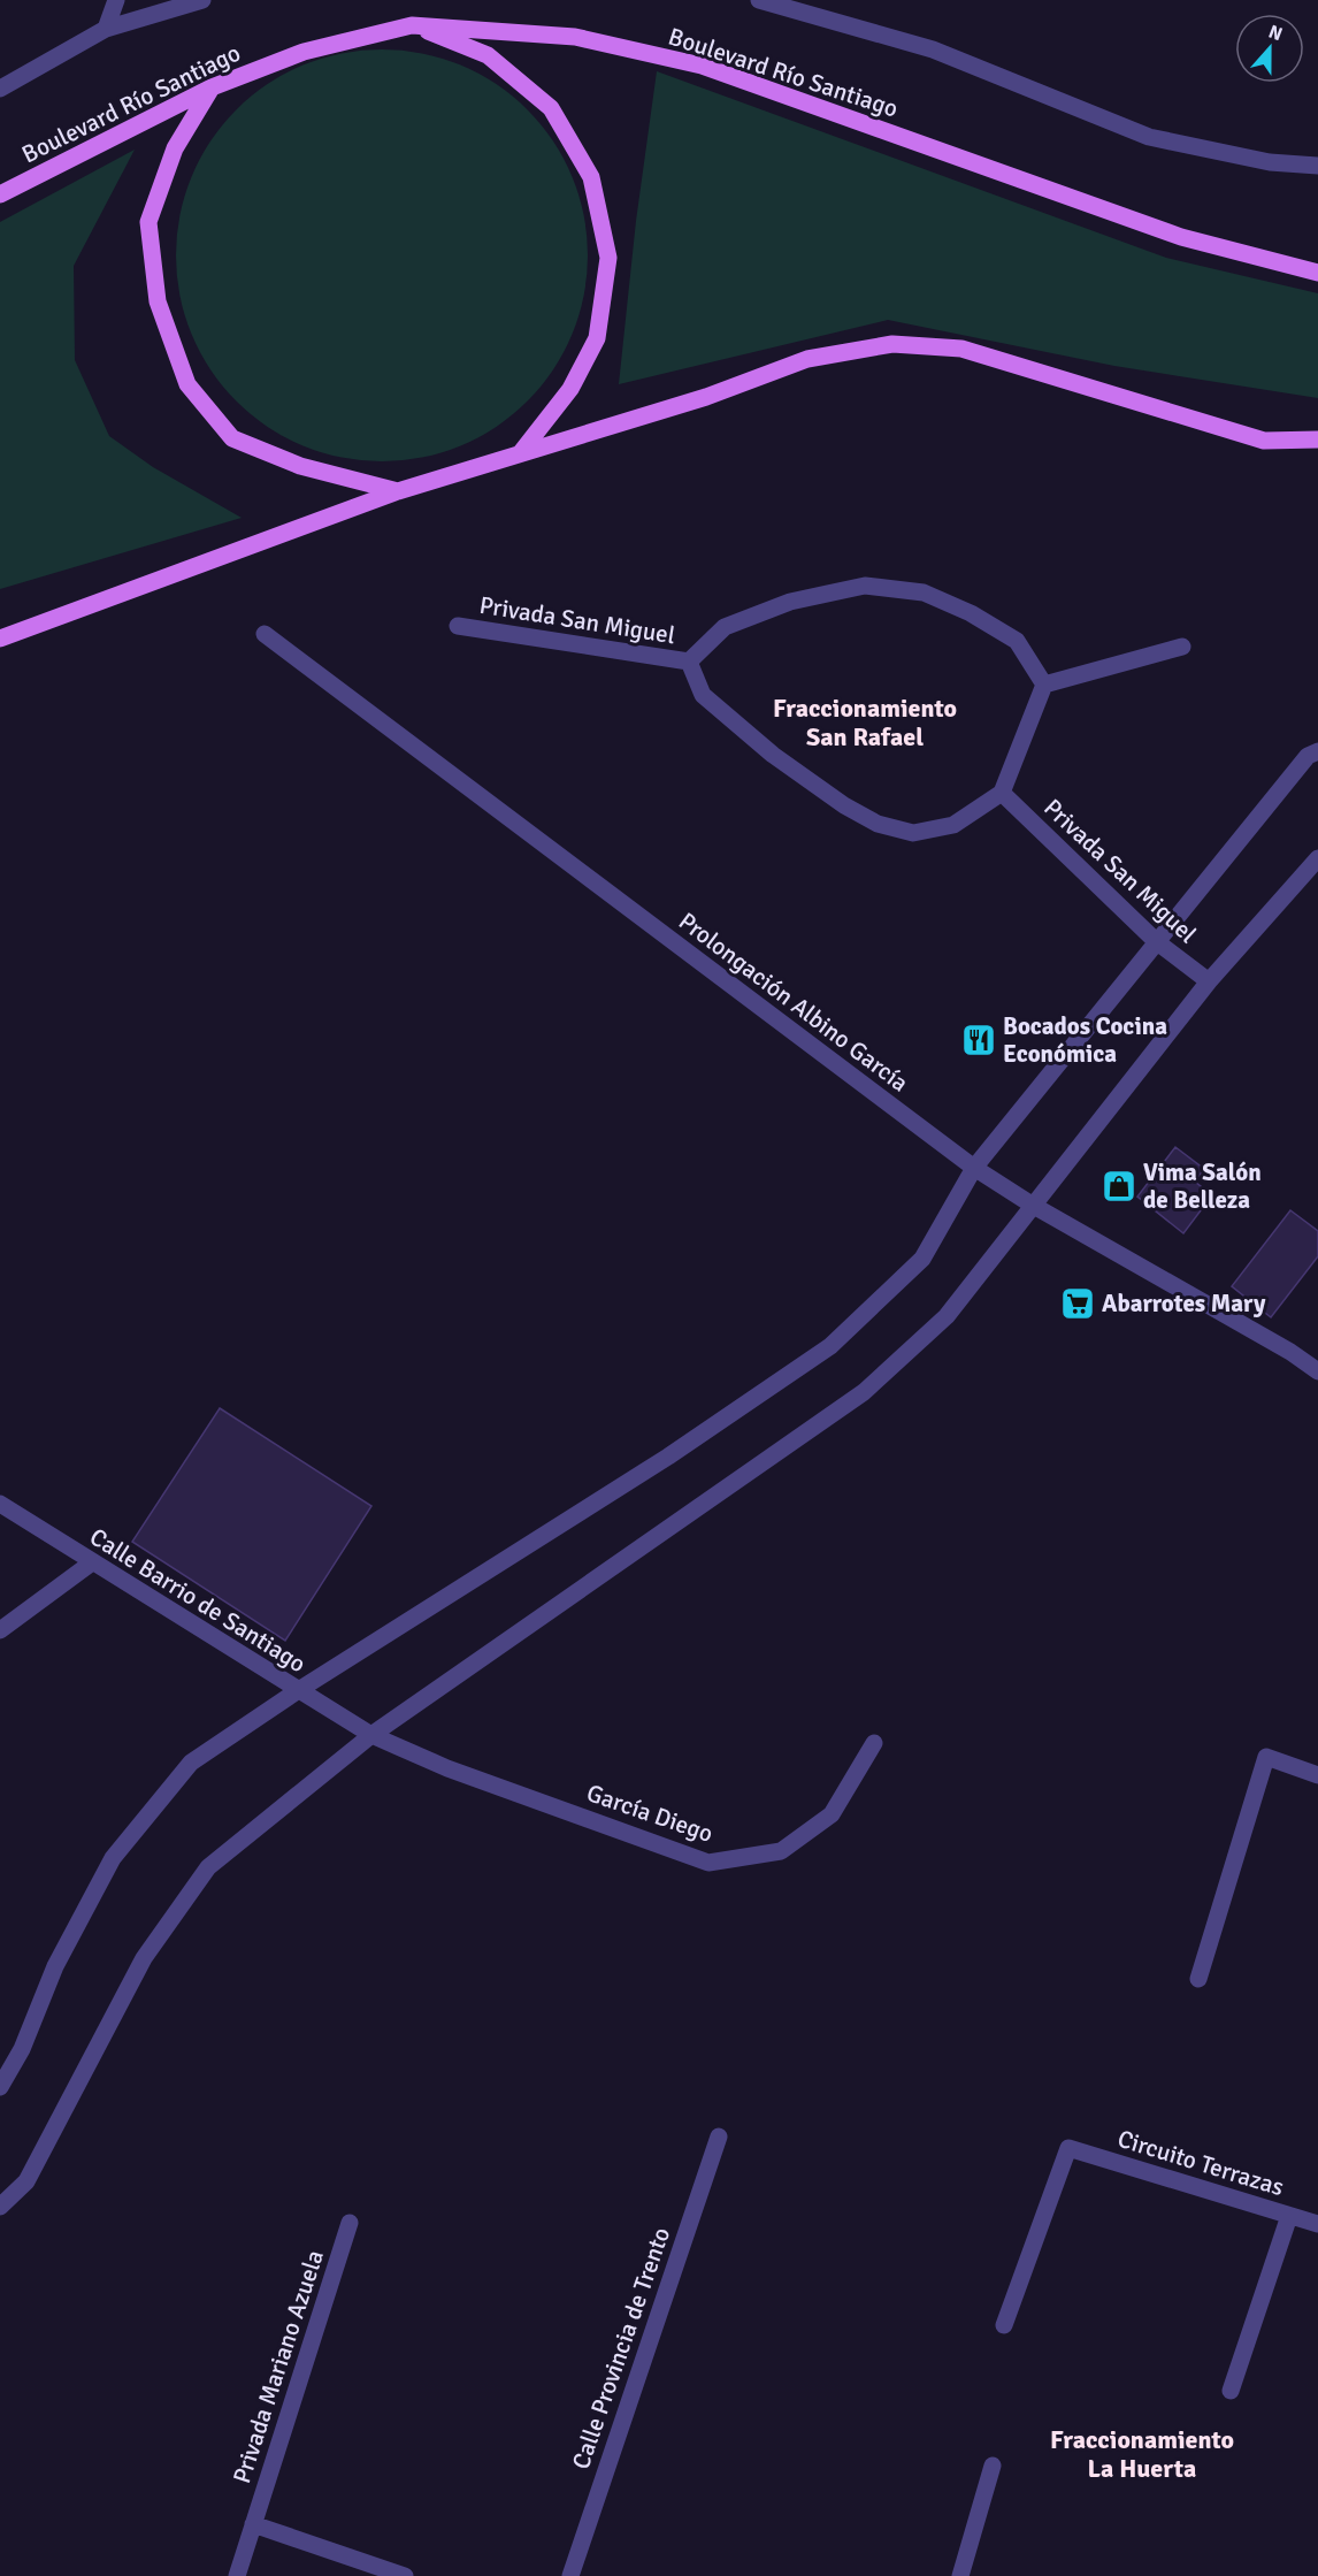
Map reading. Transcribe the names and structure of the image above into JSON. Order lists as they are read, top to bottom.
{
  "streets": {
    "main road": ["Boulevard Río Santiago"],
    "street": [
      "Privada San Miguel",
      "Prolongación Albino García",
      "Calle Barrio de Santiago",
      "García Diego",
      "Circuito Terrazas",
      "Calle Provincia de Trento",
      "Privada Mariano Azuela"
    ]
  },
  "crossings": [
    ["Calle Barrio de Santiago", "García Diego"]
  ],
  "districts": ["Fraccionamiento San Rafael", "Fraccionamiento La Huerta"],
  "places": {
    "restaurant": ["Bocados Cocina Económica"],
    "shop": ["Vima Salón de Belleza"],
    "supermarket": ["Abarrotes Mary"]
  },
  "north": "top"
}
